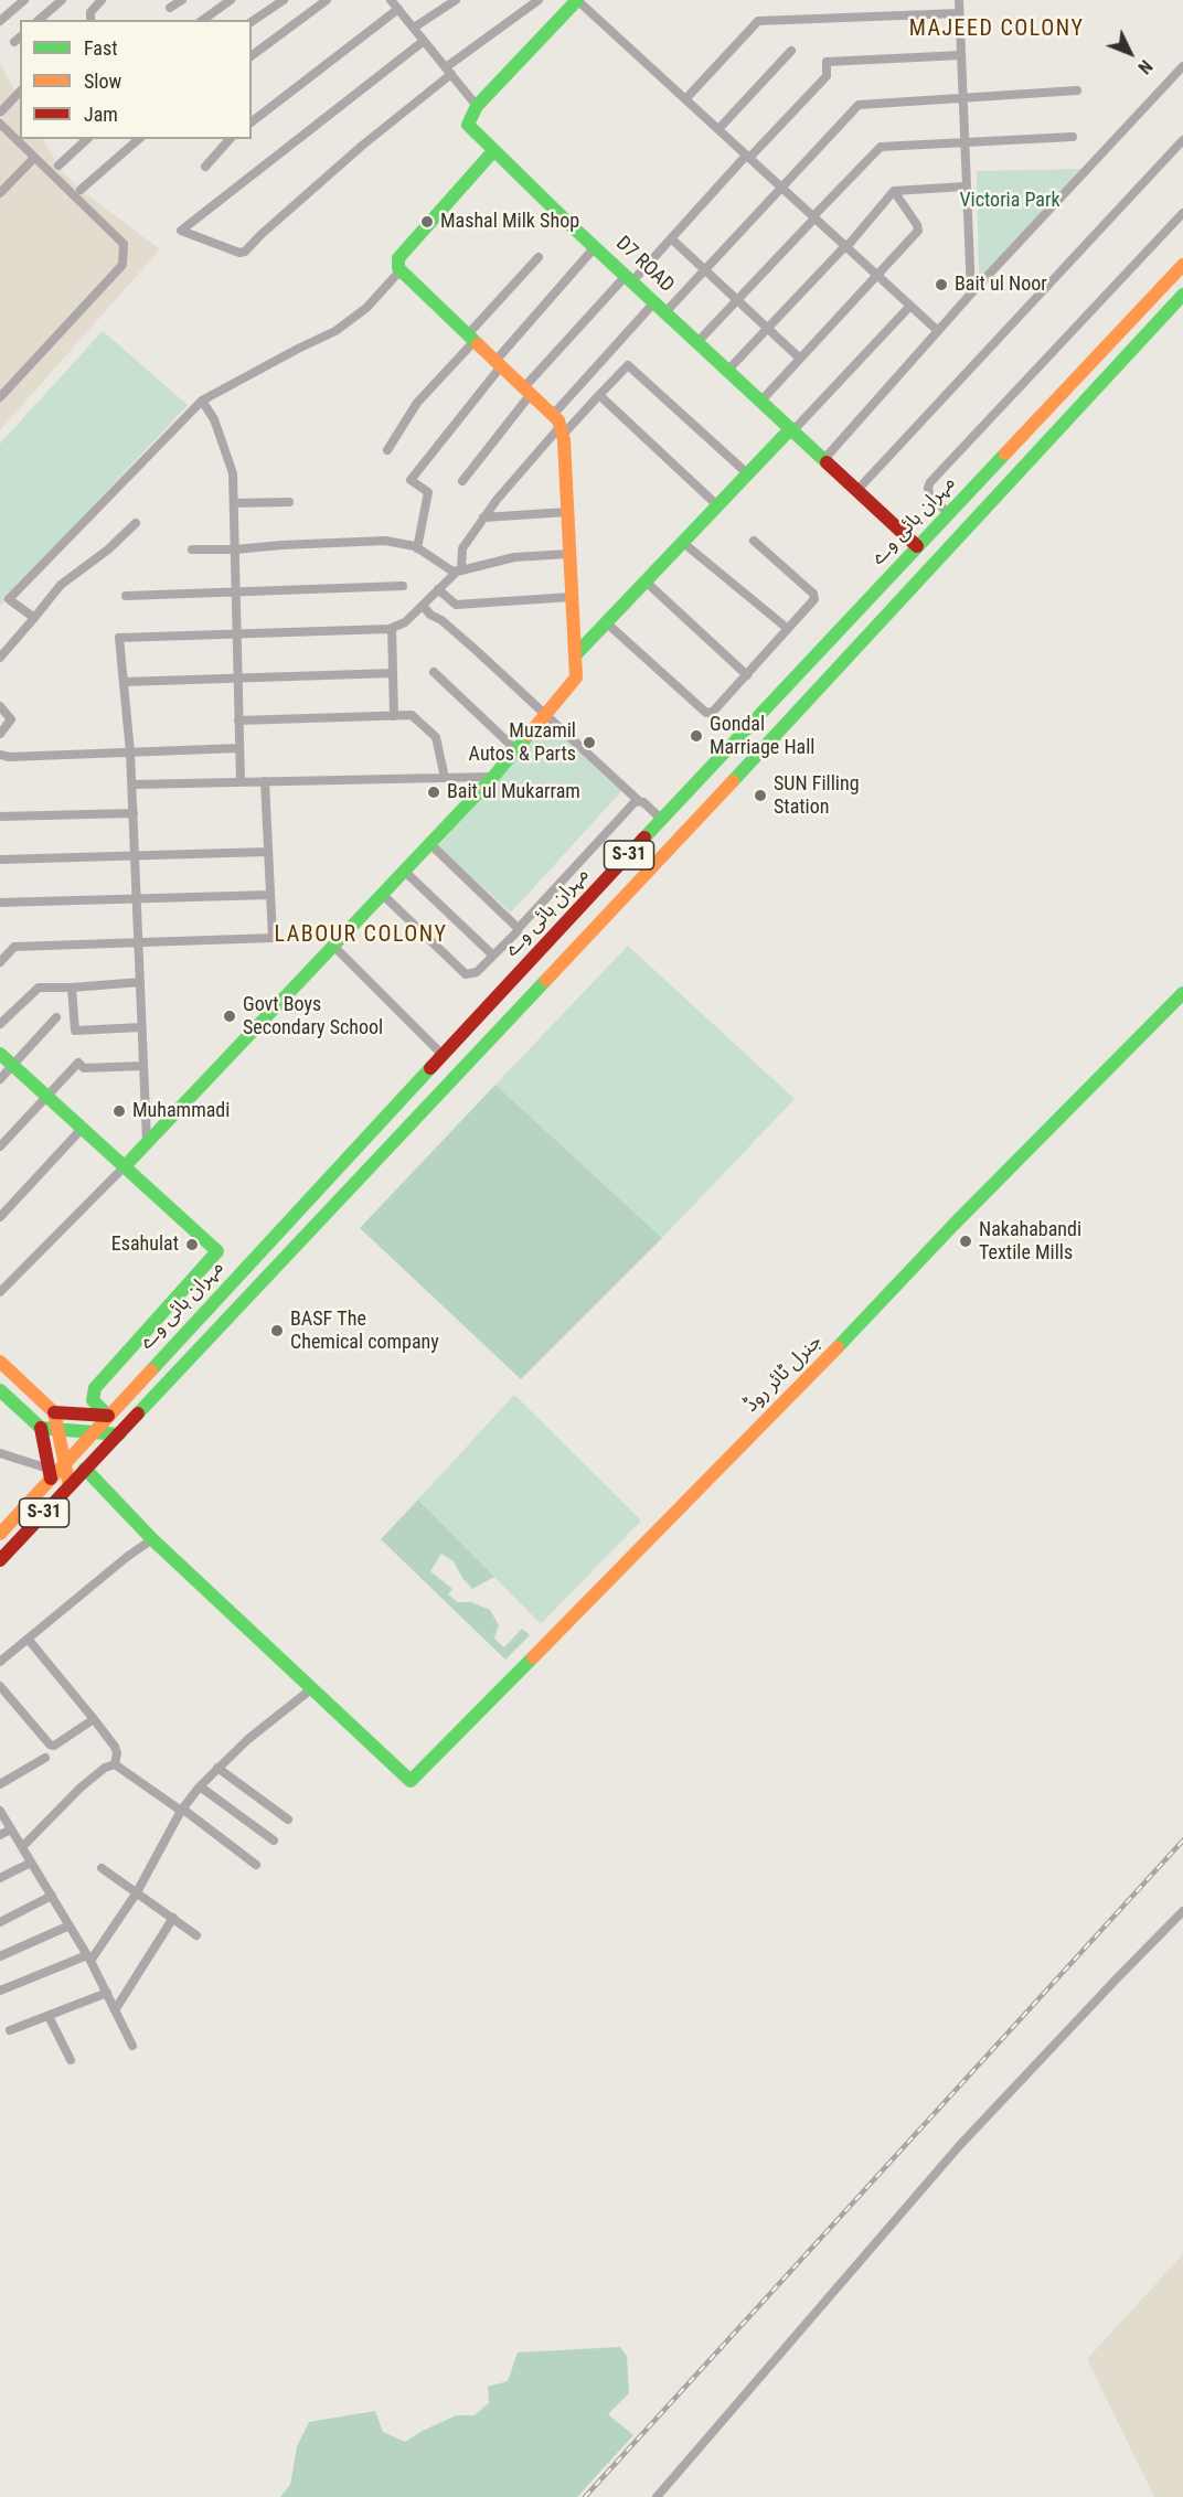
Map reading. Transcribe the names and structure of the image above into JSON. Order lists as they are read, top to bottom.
{
  "streets": {
    "street": [
      "D7 ROAD",
      "مہران ہائی وے",
      "S-31",
      "جنرل ٹائر روڈ"
    ]
  },
  "crossings": [
    ["D7 ROAD", "مہران ہائی وے"]
  ],
  "districts": ["MAJEED COLONY", "LABOUR COLONY"],
  "parks": ["Victoria Park"],
  "places": [
    "Mashal Milk Shop",
    "Bait ul Noor",
    "Gondal Marriage Hall",
    "Muzamil Autos & Parts",
    "Bait ul Mukarram",
    "SUN Filling Station",
    "Govt Boys Secondary School",
    "Muhammadi",
    "Nakahabandi Textile Mills",
    "Esahulat",
    "BASF The Chemical company"
  ],
  "legend": ["Fast", "Slow", "Jam"],
  "north": "bottom right"
}
